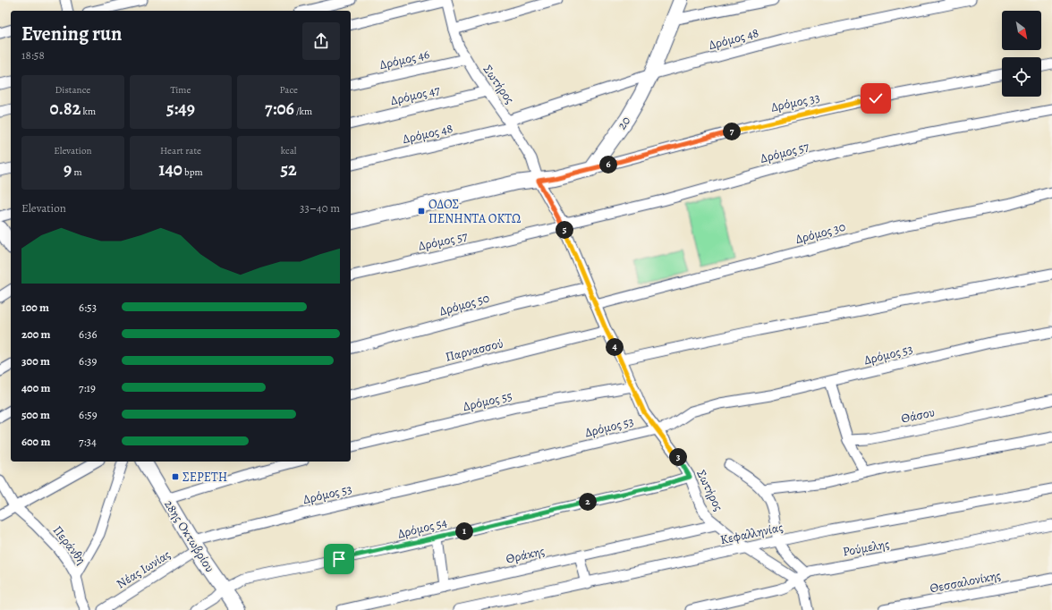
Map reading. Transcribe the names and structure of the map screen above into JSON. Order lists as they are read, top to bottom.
{
  "streets": {
    "street": [
      "Δρόμος 48",
      "Δρόμος 46",
      "Σωτήρος",
      "Δρόμος 47",
      "Δρόμος 33",
      "20",
      "Δρόμος 57",
      "Δρόμος 30",
      "Δρόμος 50",
      "Παρνασσού",
      "Δρόμος 53",
      "Δρόμος 55",
      "Θάσου",
      "Δρόμος 54",
      "Κεφαλληνίας",
      "28ης Οκτωβρίου",
      "Περάνθη",
      "Ρούμελης",
      "Θράκης",
      "Νέας Ιωνίας",
      "Θεσσαλονίκης"
    ]
  },
  "crossings": [
    ["Δρόμος 48", "Σωτήρος"],
    ["Δρόμος 48", "20"],
    ["Δρόμος 46", "Σωτήρος"],
    ["Σωτήρος", "Δρόμος 47"],
    ["Σωτήρος", "Δρόμος 57"],
    ["Σωτήρος", "Δρόμος 30"],
    ["Σωτήρος", "Δρόμος 50"],
    ["Σωτήρος", "Παρνασσού"],
    ["Σωτήρος", "Δρόμος 53"],
    ["Σωτήρος", "Δρόμος 55"],
    ["Σωτήρος", "Δρόμος 54"],
    ["Σωτήρος", "Κεφαλληνίας"],
    ["Σωτήρος", "Ρούμελης"],
    ["Σωτήρος", "Θράκης"],
    ["Δρόμος 33", "20"],
    ["Δρόμος 53", "28ης Οκτωβρίου"],
    ["Δρόμος 53", "Νέας Ιωνίας"],
    ["Δρόμος 54", "28ης Οκτωβρίου"],
    ["28ης Οκτωβρίου", "Νέας Ιωνίας"]
  ],
  "places": {
    "transit": ["ΟΔΟΣ ΠΕΝΗΝΤΑ ΟΚΤΩ", "ΣΕΡΕΤΗ"]
  },
  "north": "bottom right",
  "page": {
    "heading": ["Evening run", "18:58"],
    "stats": [
      ["Distance", "0.82 km"],
      ["Time", "5:49"],
      ["Pace", "7:06 /km"],
      ["Elevation", "9 m"],
      ["Heart rate", "140 bpm"],
      ["kcal", "52"]
    ],
    "pins": [
      "7",
      "6",
      "5",
      "4",
      "3",
      "2",
      "1"
    ],
    "chart": ["Elevation", "33–40 m"],
    "list": [
      {
        "name": "100 m",
        "note": "6:53"
      },
      {
        "name": "200 m",
        "note": "6:36"
      },
      {
        "name": "300 m",
        "note": "6:39"
      },
      {
        "name": "400 m",
        "note": "7:19"
      },
      {
        "name": "500 m",
        "note": "6:59"
      },
      {
        "name": "600 m",
        "note": "7:34"
      }
    ]
  }
}
